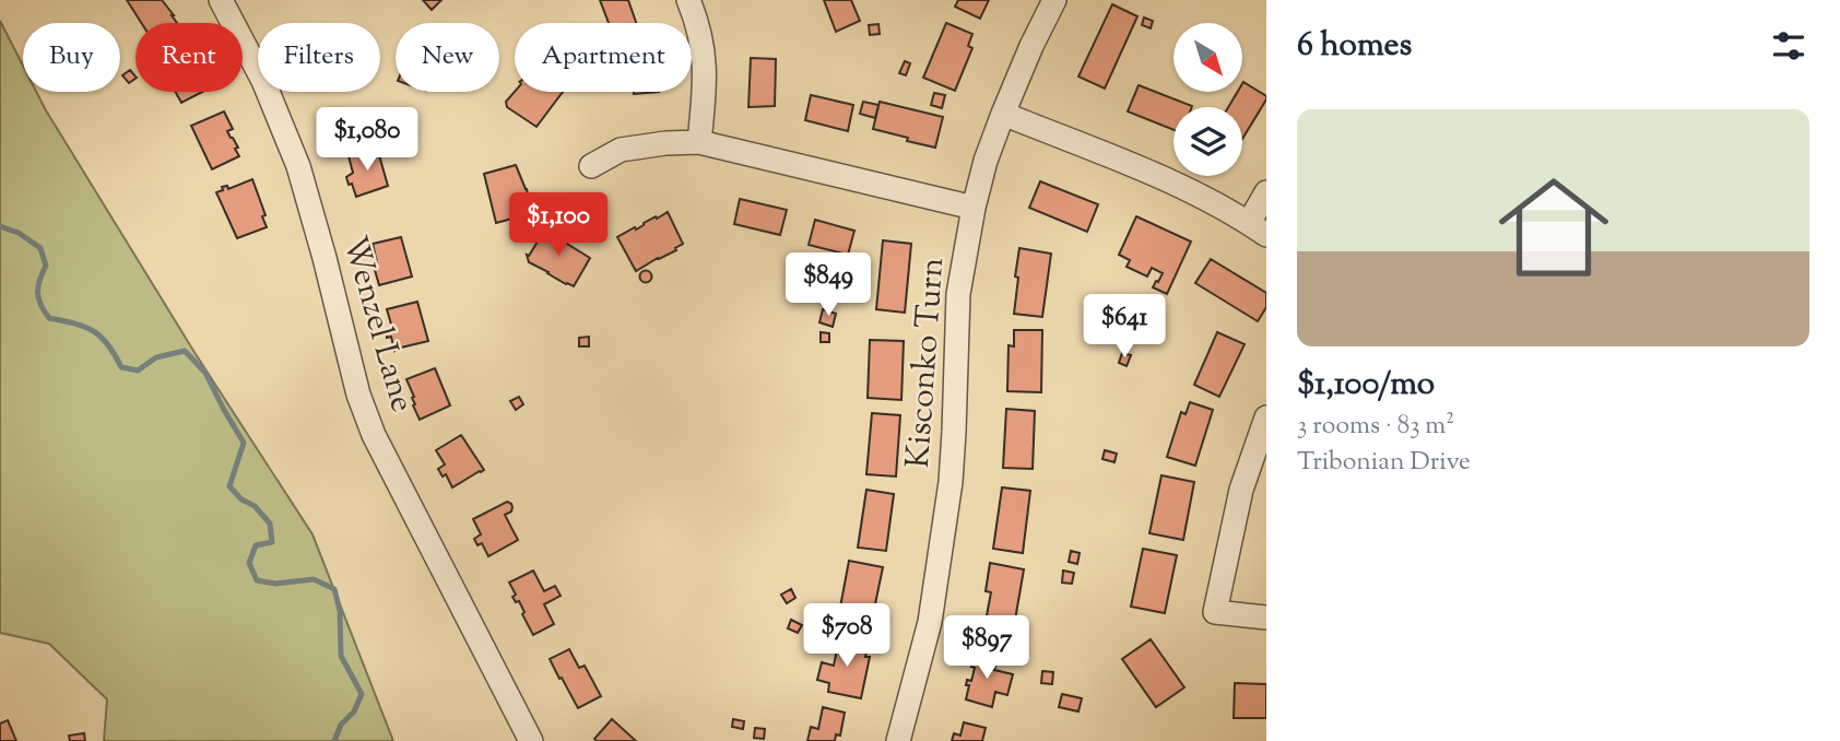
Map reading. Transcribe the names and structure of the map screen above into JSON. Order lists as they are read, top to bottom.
{
  "streets": {
    "street": ["Wenzel Lane", "Kisconko Turn"]
  },
  "north": "bottom right",
  "page": {
    "heading": "6 homes",
    "chip": [
      "Buy",
      "Rent",
      "Filters",
      "New",
      "Apartment"
    ],
    "list": [
      {
        "name": "$1,100/mo",
        "note": "3 rooms · 83 m² · Tribonian Drive"
      }
    ],
    "price": [
      "$1,080",
      "$1,100",
      "$849",
      "$641",
      "$708",
      "$897"
    ]
  }
}
